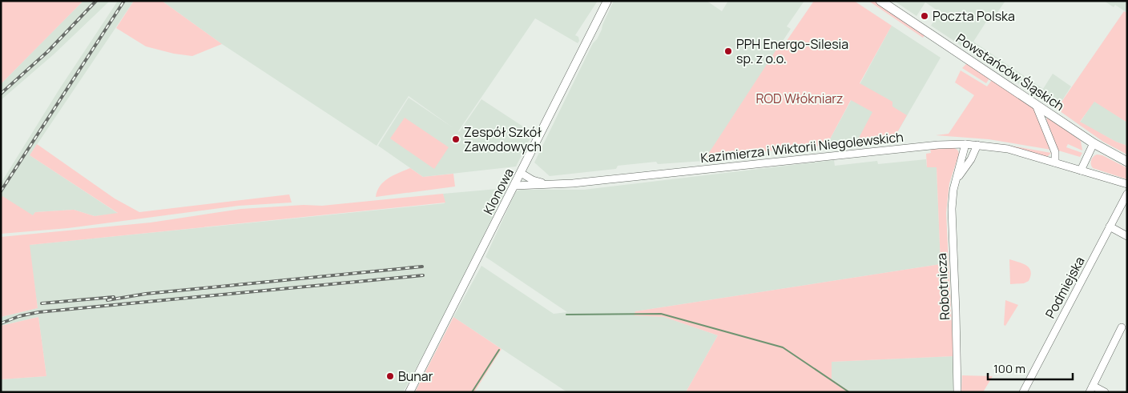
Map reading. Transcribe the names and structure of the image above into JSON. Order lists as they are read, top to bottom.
{
  "streets": {
    "main road": ["Powstańców Śląskich"],
    "street": [
      "Kazimierza i Wiktorii Niegolewskich",
      "Klonowa",
      "Robotnicza",
      "Podmiejska"
    ]
  },
  "crossings": [
    ["Kazimierza i Wiktorii Niegolewskich", "Klonowa"],
    ["Kazimierza i Wiktorii Niegolewskich", "Robotnicza"]
  ],
  "parks": ["ROD Włókniarz"],
  "places": [
    "Poczta Polska",
    "PPH Energo-Silesia sp. z o.o.",
    "Zespół Szkół Zawodowych",
    "Bunar"
  ],
  "scale_bar": "100 m"
}
